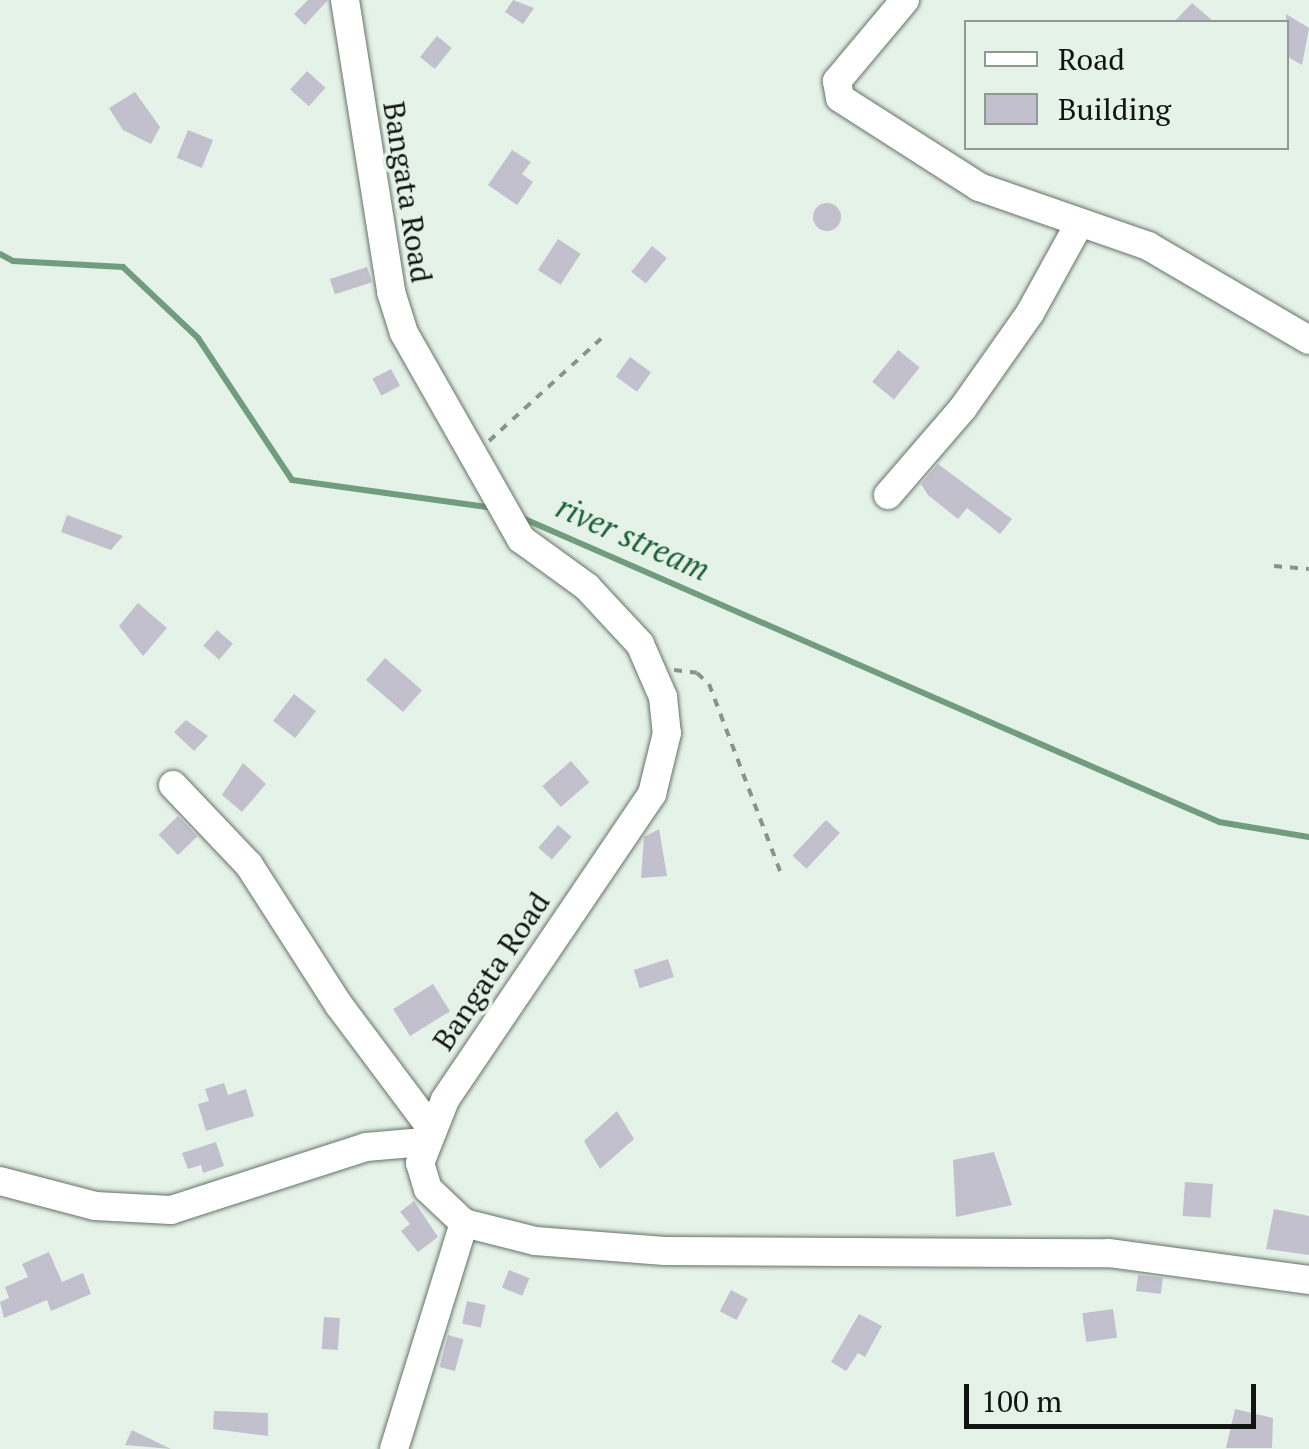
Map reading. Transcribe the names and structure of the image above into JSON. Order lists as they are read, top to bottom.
{
  "streets": {
    "street": ["Bangata Road"]
  },
  "water": ["river stream"],
  "legend": ["Road", "Building"],
  "scale_bar": "100 m"
}
